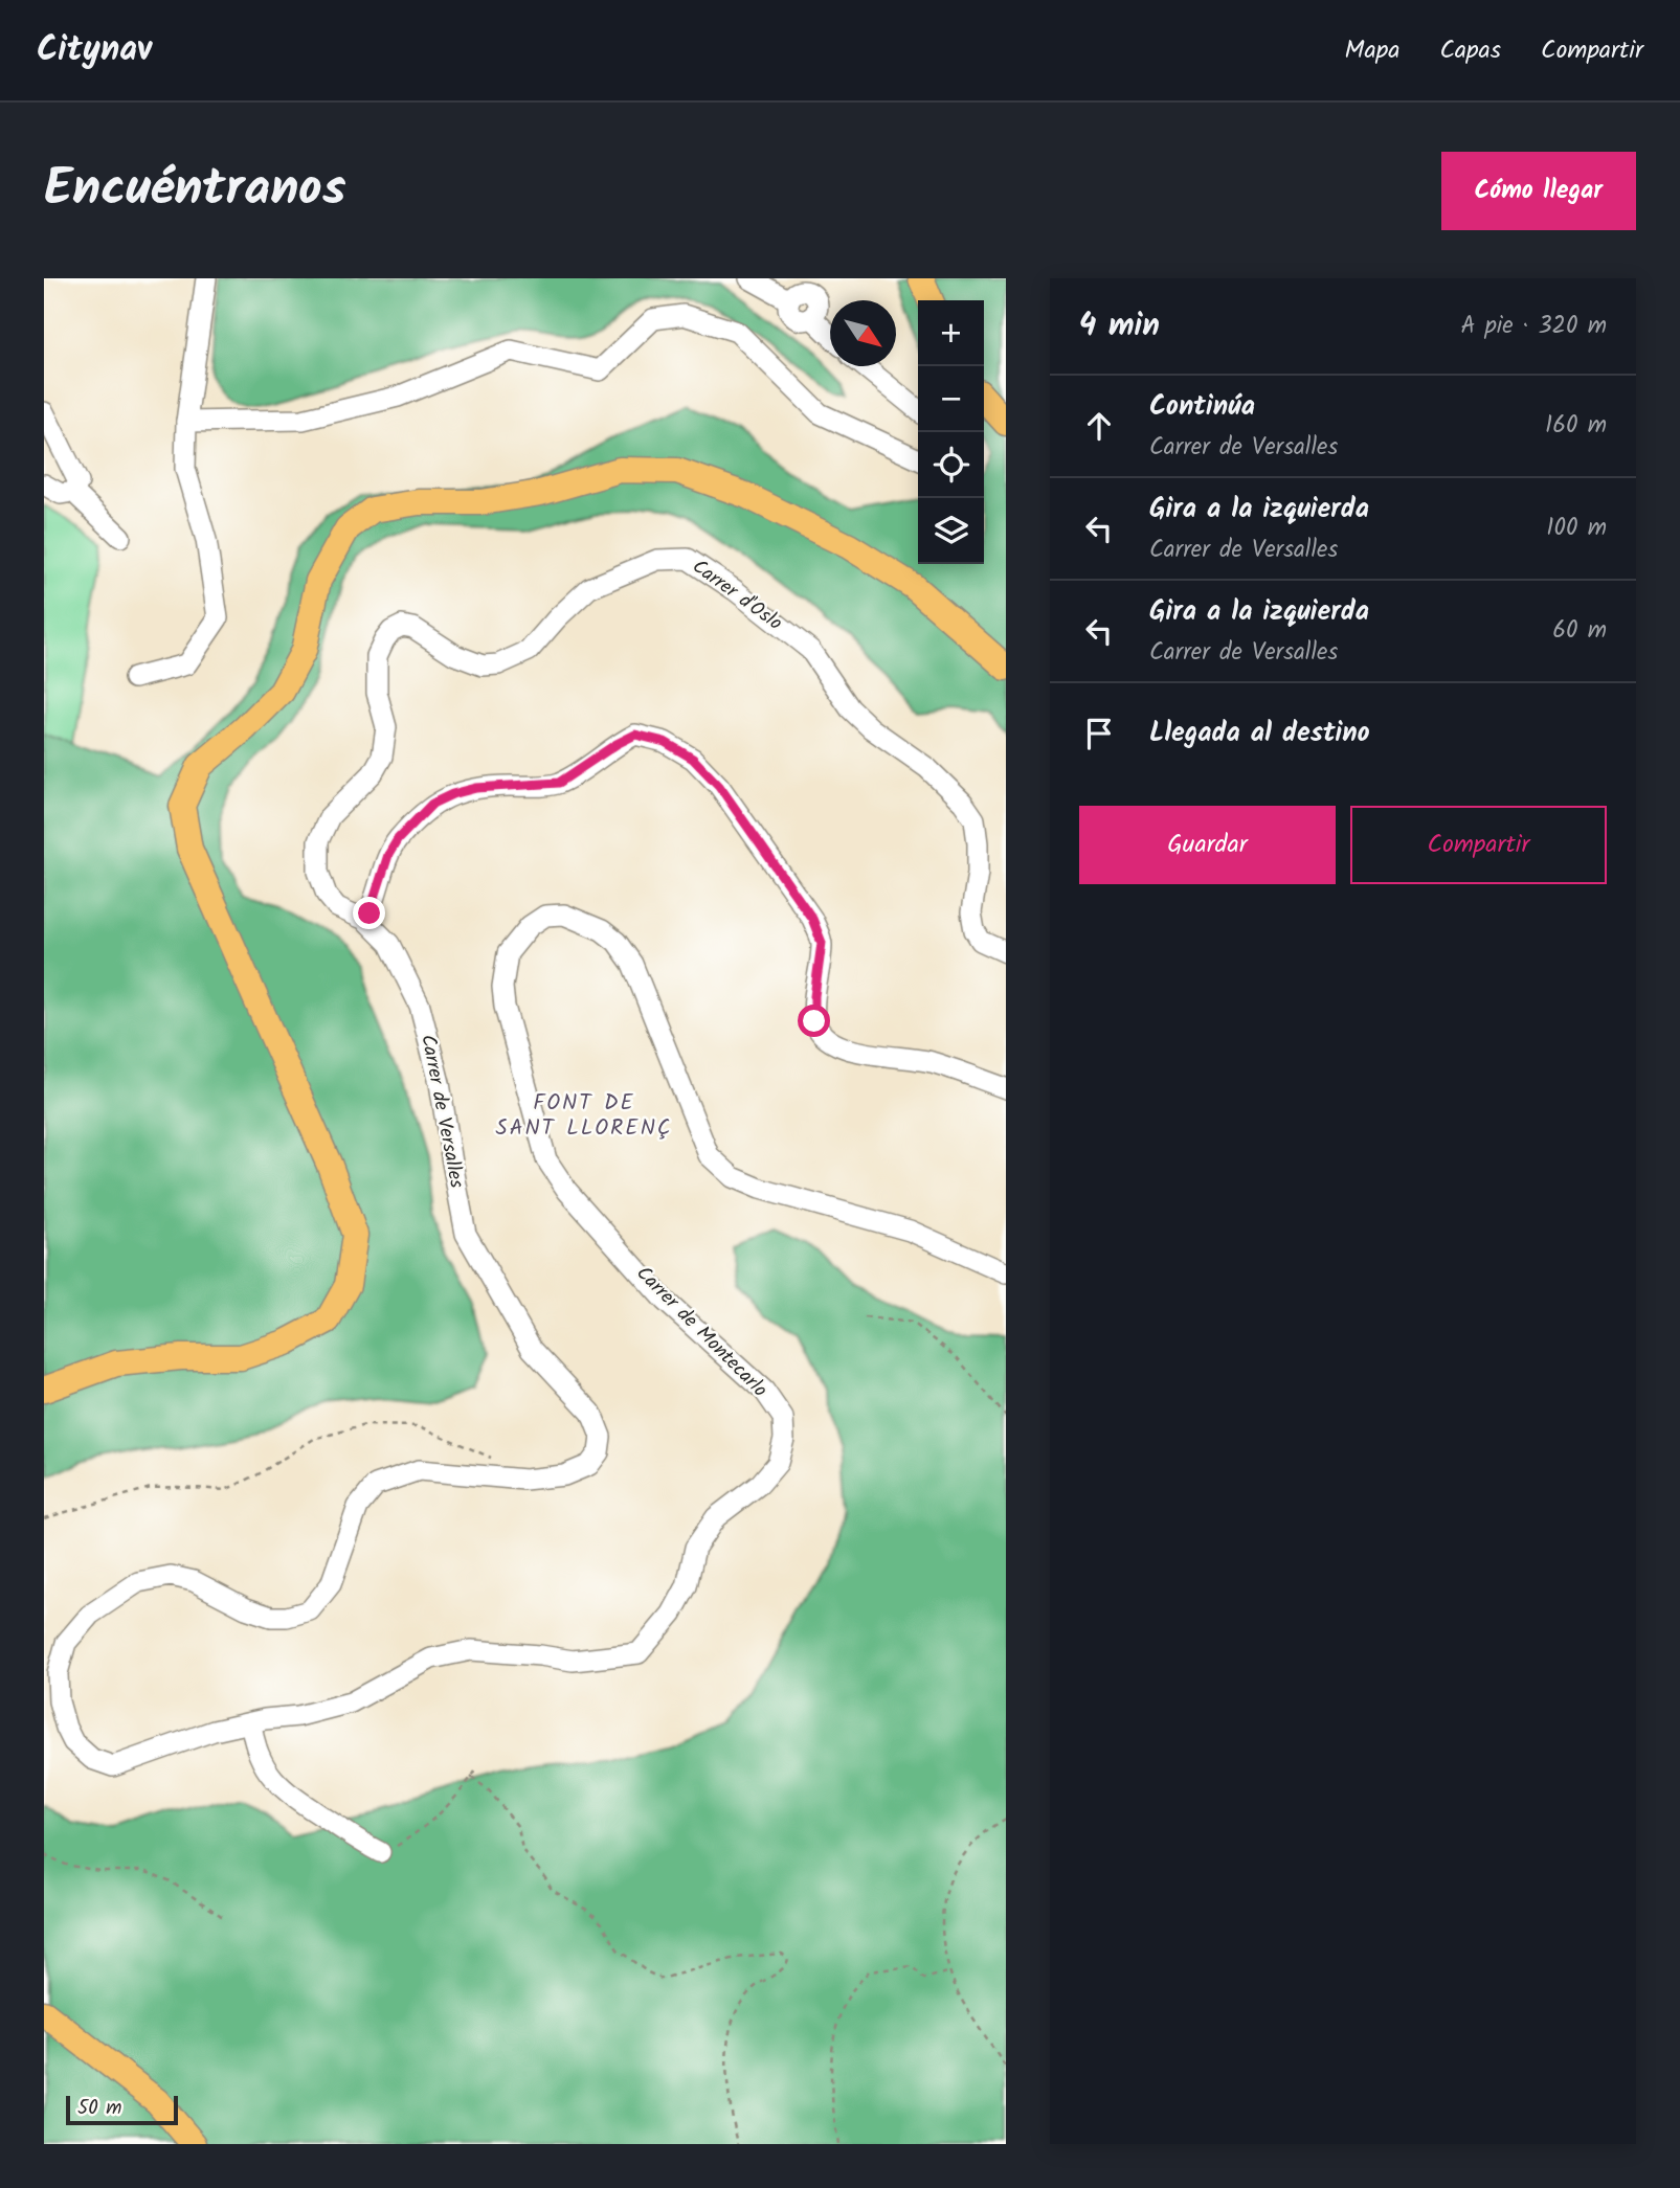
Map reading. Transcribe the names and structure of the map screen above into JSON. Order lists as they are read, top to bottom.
{
  "streets": {
    "street": ["Carrer d'Oslo", "Carrer de Versalles", "Carrer de Montecarlo"]
  },
  "crossings": [
    ["Carrer d'Oslo", "Carrer de Versalles"],
    ["Carrer de Versalles", "Carrer de Montecarlo"]
  ],
  "districts": ["FONT DE SANT LLORENÇ"],
  "scale_bar": "50 m",
  "north": "bottom right",
  "page": {
    "header": "Citynav",
    "nav": ["Mapa", "Capas", "Compartir"],
    "title": "Encuéntranos",
    "buttons": [
      "Cómo llegar",
      ["Guardar", "Compartir"]
    ],
    "heading": ["4 min", "A pie · 320 m"],
    "map_buttons": ["+", "−"],
    "list": [
      ["Continúa", "Carrer de Versalles", "160 m"],
      ["Gira a la izquierda", "Carrer de Versalles", "100 m"],
      ["Gira a la izquierda", "Carrer de Versalles", "60 m"],
      "Llegada al destino"
    ],
    "scale": "50 m"
  }
}
